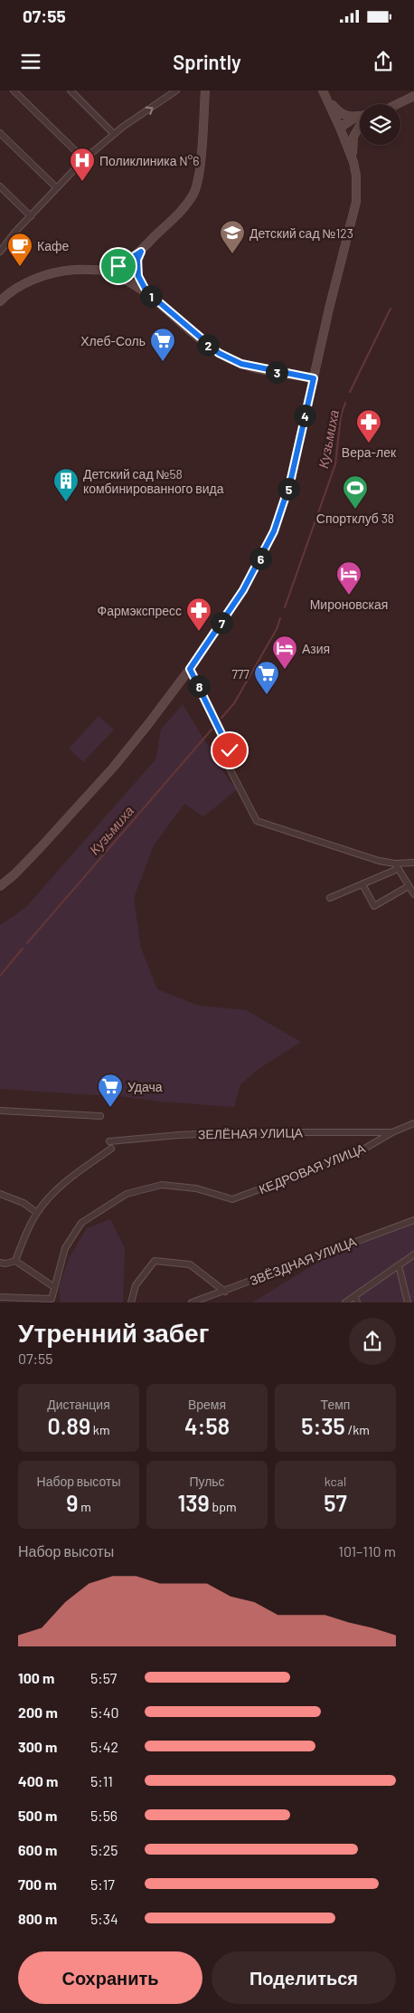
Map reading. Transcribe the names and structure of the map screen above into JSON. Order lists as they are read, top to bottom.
{
  "streets": {
    "street": ["ЗЕЛЁНАЯ УЛИЦА", "КЕДРОВАЯ УЛИЦА", "ЗВЁЗДНАЯ УЛИЦА"]
  },
  "crossings": [
    ["ЗЕЛЁНАЯ УЛИЦА", "КЕДРОВАЯ УЛИЦА"]
  ],
  "water": ["Кузьмиха"],
  "places": {
    "hospital": ["Поликлиника N°6"],
    "school or university": ["Детский сад №123"],
    "cafe": ["Кафе"],
    "supermarket": ["Хлеб-Соль", "777", "Удача"],
    "pharmacy": ["Вера-лек", "Фармэкспресс"],
    "building": ["Детский сад №58 комбинированного вида"],
    "sports": ["Спортклуб 38"],
    "hotel": ["Мироновская", "Азия"]
  },
  "page": {
    "status": "07:55",
    "header": "Sprintly",
    "pins": [
      "1",
      "2",
      "3",
      "4",
      "5",
      "6",
      "7",
      "8"
    ],
    "heading": ["Утренний забег", "07:55"],
    "stats": [
      ["Дистанция", "0.89 km"],
      ["Время", "4:58"],
      ["Темп", "5:35 /km"],
      ["Набор высоты", "9 m"],
      ["Пульс", "139 bpm"],
      ["kcal", "57"]
    ],
    "chart": ["Набор высоты", "101–110 m"],
    "list": [
      {
        "name": "100 m",
        "note": "5:57"
      },
      {
        "name": "200 m",
        "note": "5:40"
      },
      {
        "name": "300 m",
        "note": "5:42"
      },
      {
        "name": "400 m",
        "note": "5:11"
      },
      {
        "name": "500 m",
        "note": "5:56"
      },
      {
        "name": "600 m",
        "note": "5:25"
      },
      {
        "name": "700 m",
        "note": "5:17"
      },
      {
        "name": "800 m",
        "note": "5:34"
      }
    ],
    "buttons": ["Сохранить", "Поделиться"]
  }
}
